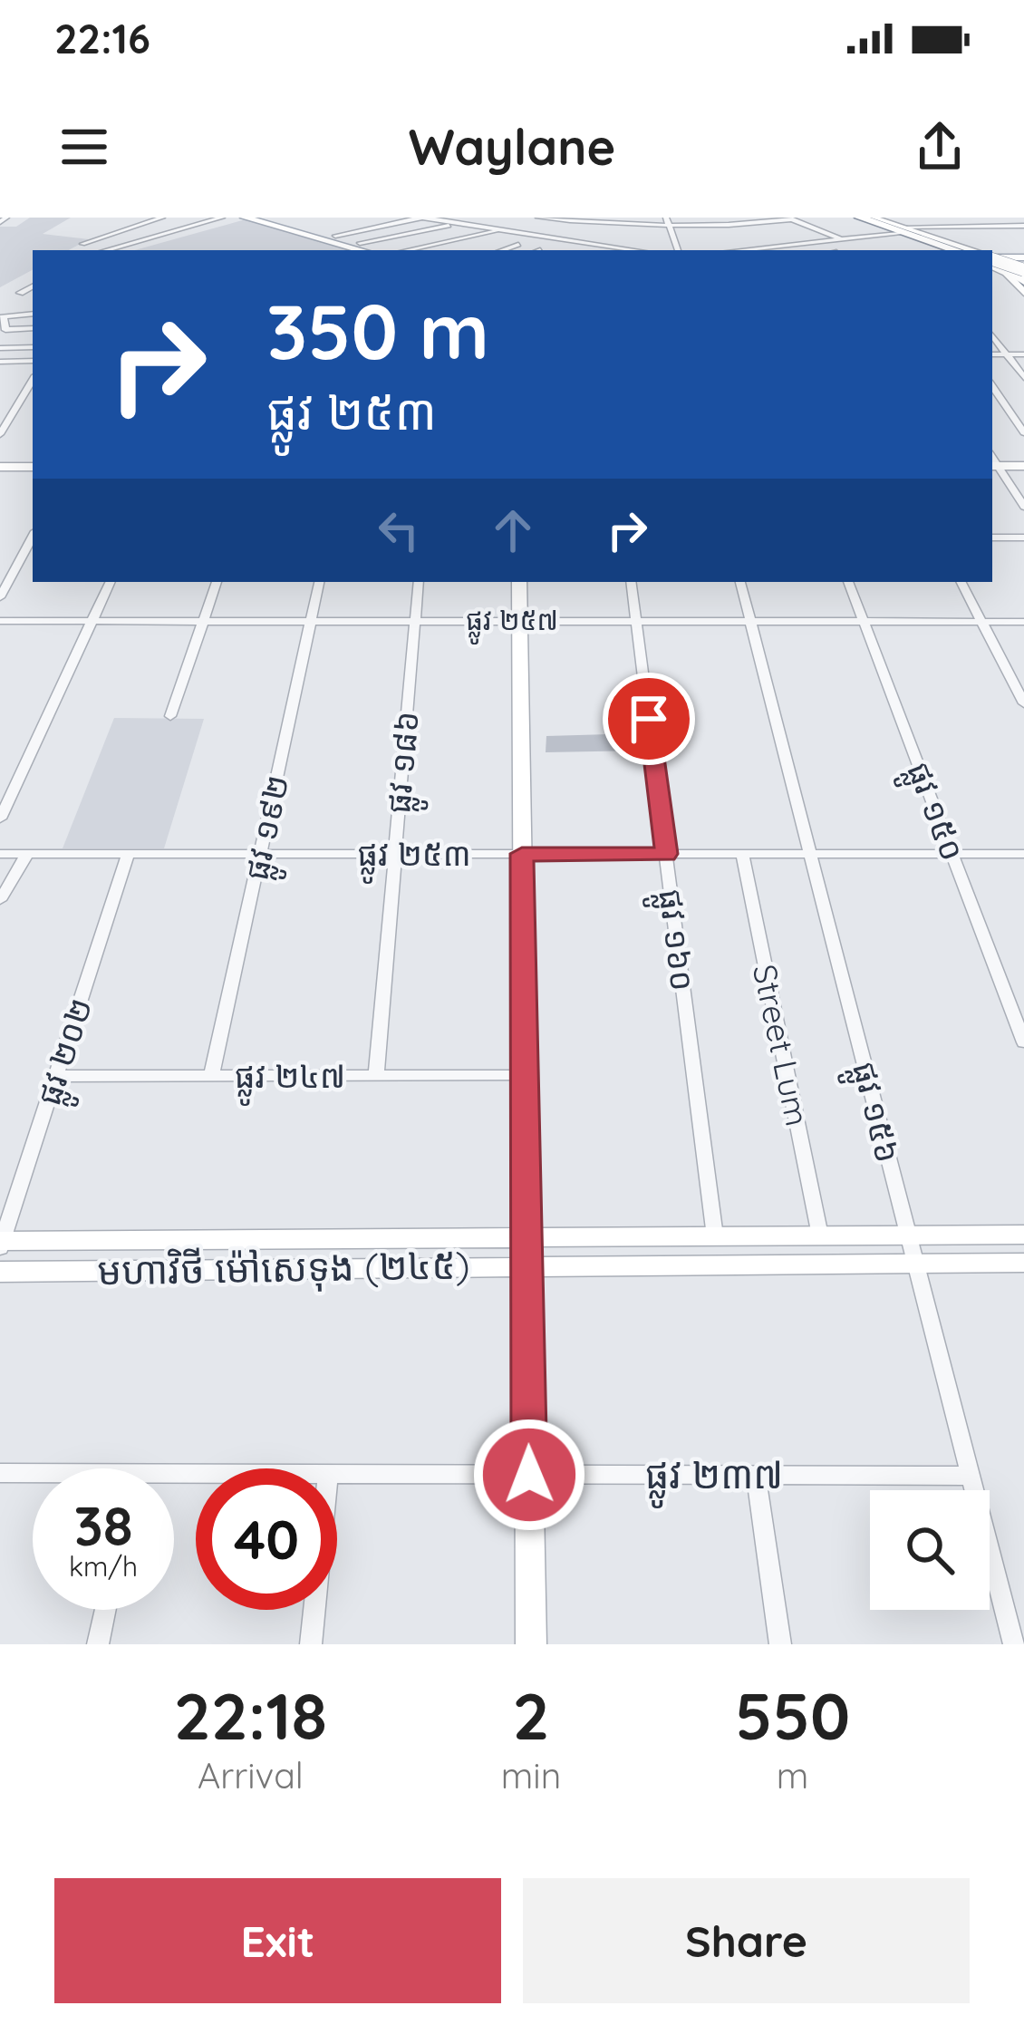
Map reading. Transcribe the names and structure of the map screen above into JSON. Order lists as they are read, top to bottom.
{
  "streets": {
    "main road": ["មហាវិថី ម៉ៅសេទុង (២៤៥)"],
    "street": [
      "ផ្លូវ ២៥៧",
      "ផ្លូវ ១៨៦",
      "ផ្លូវ ១៥០",
      "ផ្លូវ ១៩២",
      "ផ្លូវ ២៥៣",
      "ផ្លូវ ១៦០",
      "Street Lum",
      "ផ្លូវ ២០២",
      "ផ្លូវ ២៤៧",
      "ផ្លូវ ១៥៦",
      "ផ្លូវ ២៣៧"
    ]
  },
  "crossings": [
    ["ផ្លូវ ២៥៧", "ផ្លូវ ១៨៦"],
    ["ផ្លូវ ២៥៧", "ផ្លូវ ១៥០"],
    ["ផ្លូវ ២៥៧", "ផ្លូវ ១៩២"],
    ["ផ្លូវ ២៥៧", "ផ្លូវ ១៦០"],
    ["ផ្លូវ ២៥៧", "ផ្លូវ ១៥៦"],
    ["ផ្លូវ ១៨៦", "ផ្លូវ ២៥៣"],
    ["ផ្លូវ ១៨៦", "ផ្លូវ ២៤៧"],
    ["ផ្លូវ ១៥០", "ផ្លូវ ២៥៣"],
    ["ផ្លូវ ១៩២", "ផ្លូវ ២៥៣"],
    ["ផ្លូវ ១៩២", "ផ្លូវ ២៤៧"],
    ["ផ្លូវ ២៥៣", "ផ្លូវ ១៦០"],
    ["ផ្លូវ ២៥៣", "Street Lum"],
    ["ផ្លូវ ២៥៣", "ផ្លូវ ២០២"],
    ["ផ្លូវ ២៥៣", "ផ្លូវ ១៥៦"],
    ["ផ្លូវ ១៦០", "មហាវិថី ម៉ៅសេទុង (២៤៥)"],
    ["Street Lum", "មហាវិថី ម៉ៅសេទុង (២៤៥)"],
    ["ផ្លូវ ២០២", "ផ្លូវ ២៤៧"],
    ["ផ្លូវ ២០២", "មហាវិថី ម៉ៅសេទុង (២៤៥)"],
    ["ផ្លូវ ១៥៦", "មហាវិថី ម៉ៅសេទុង (២៤៥)"],
    ["ផ្លូវ ១៥៦", "ផ្លូវ ២៣៧"]
  ],
  "page": {
    "status": "22:16",
    "header": "Waylane",
    "turn": ["350 m", "ផ្លូវ ២៥៣"],
    "speed": "38 km/h",
    "limit": "40",
    "eta": [
      "22:18",
      "Arrival",
      "2",
      "min",
      "550",
      "m"
    ],
    "buttons": ["Exit", "Share"]
  }
}
